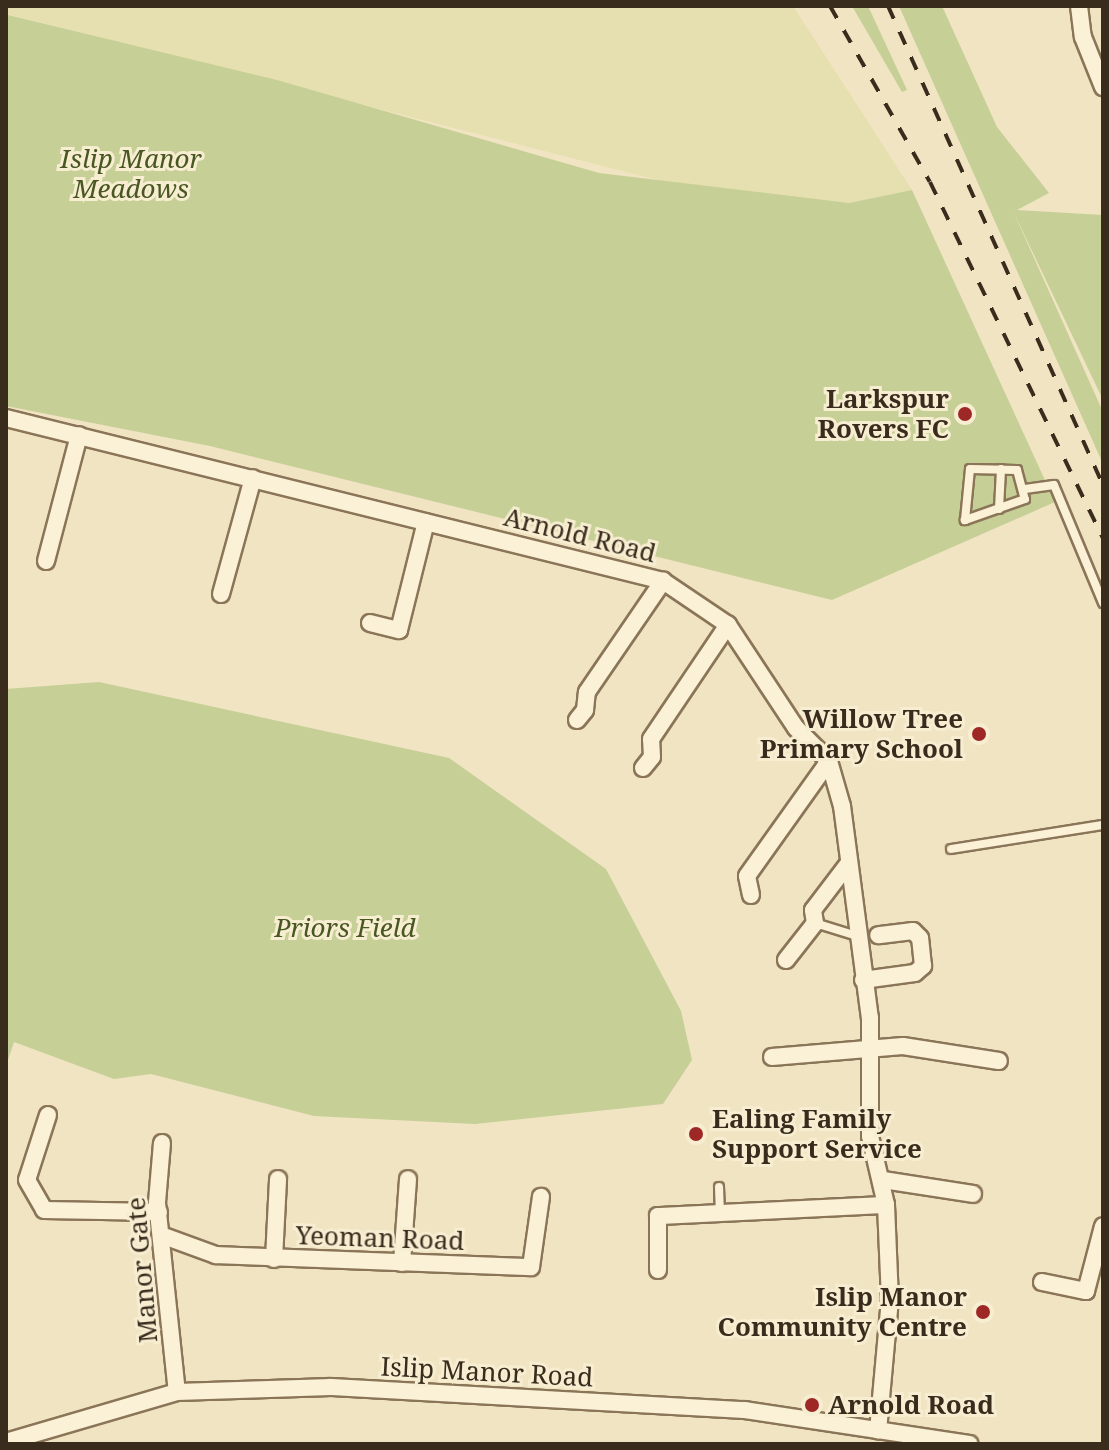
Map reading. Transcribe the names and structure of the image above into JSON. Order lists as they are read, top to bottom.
{
  "streets": {
    "street": [
      "Arnold Road",
      "Yeoman Road",
      "Manor Gate",
      "Islip Manor Road"
    ]
  },
  "crossings": [
    ["Arnold Road", "Islip Manor Road"],
    ["Yeoman Road", "Manor Gate"],
    ["Manor Gate", "Islip Manor Road"]
  ],
  "parks": ["Islip Manor Meadows", "Priors Field"],
  "places": [
    "Larkspur Rovers FC",
    "Willow Tree Primary School",
    "Ealing Family Support Service",
    "Islip Manor Community Centre",
    "Arnold Road"
  ]
}
